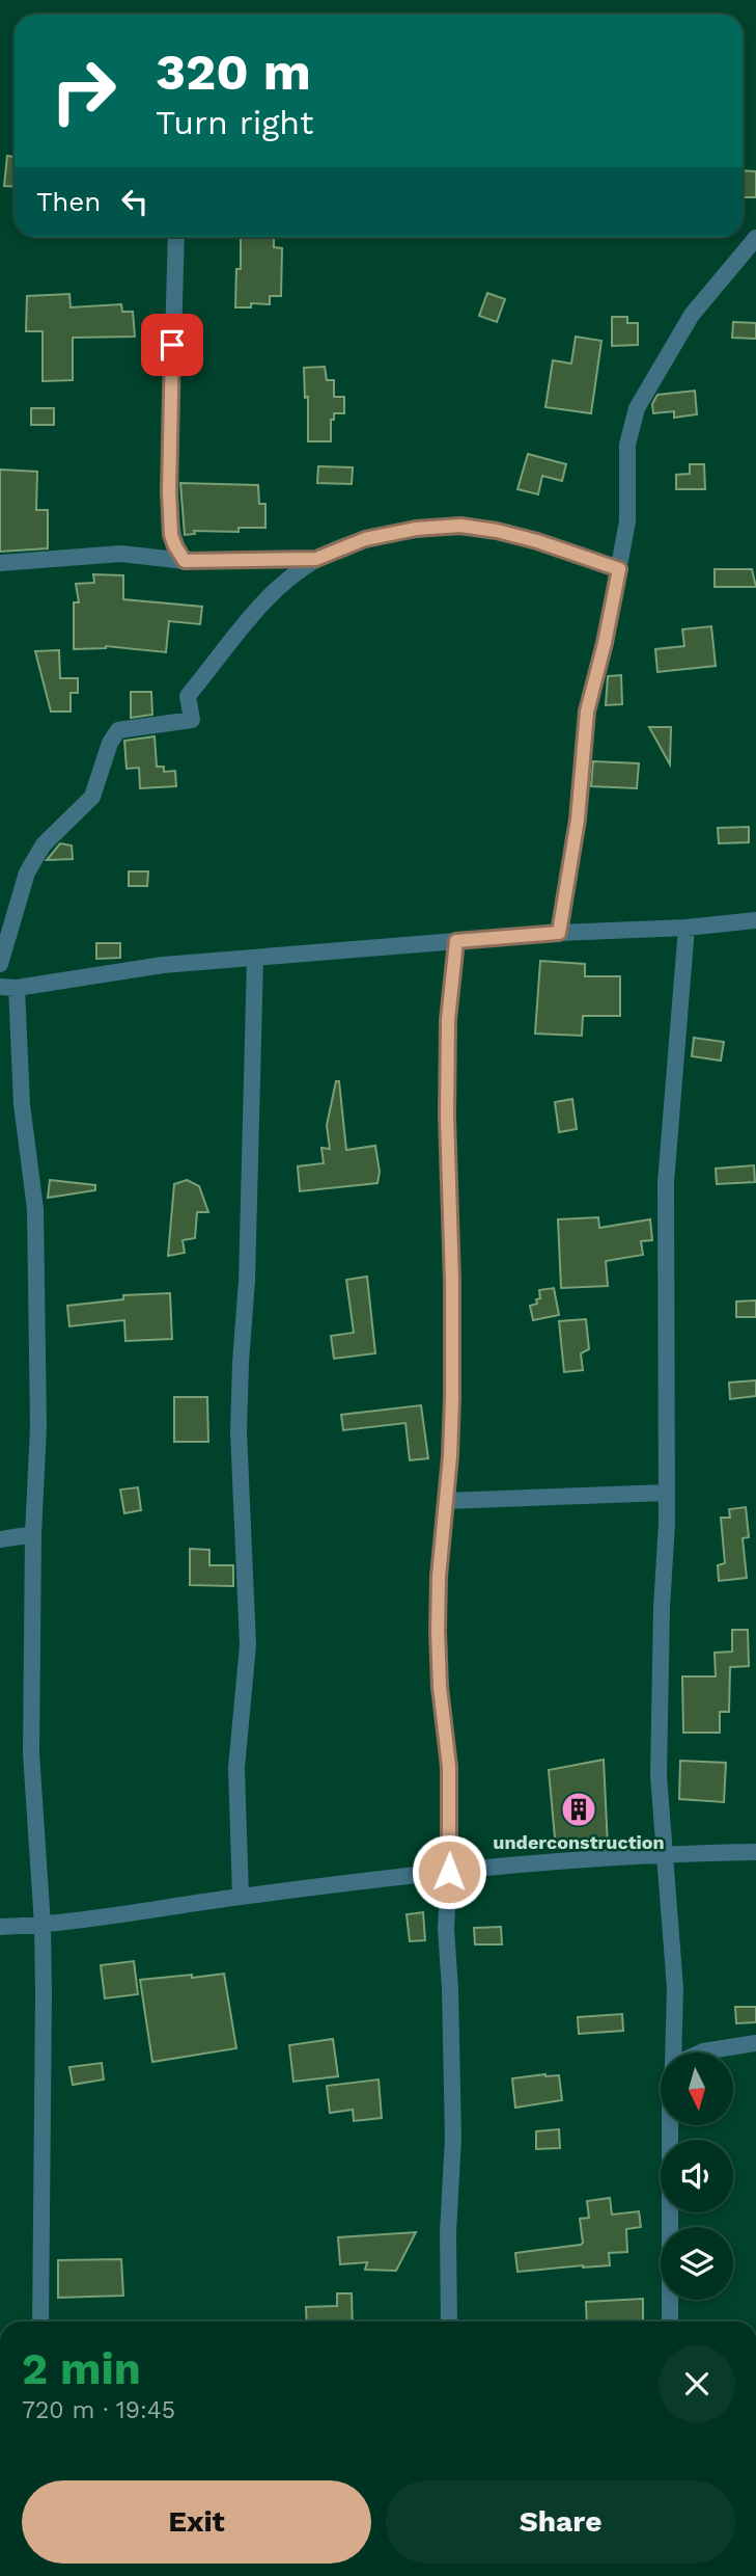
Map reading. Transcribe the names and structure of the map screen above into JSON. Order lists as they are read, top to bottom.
{
  "places": {
    "building": ["underconstruction"]
  },
  "north": "bottom",
  "page": {
    "turn": ["320 m", "Turn right"],
    "then": "Then",
    "heading": ["2 min", "720 m · 19:45"],
    "buttons": ["Exit", "Share"]
  }
}
